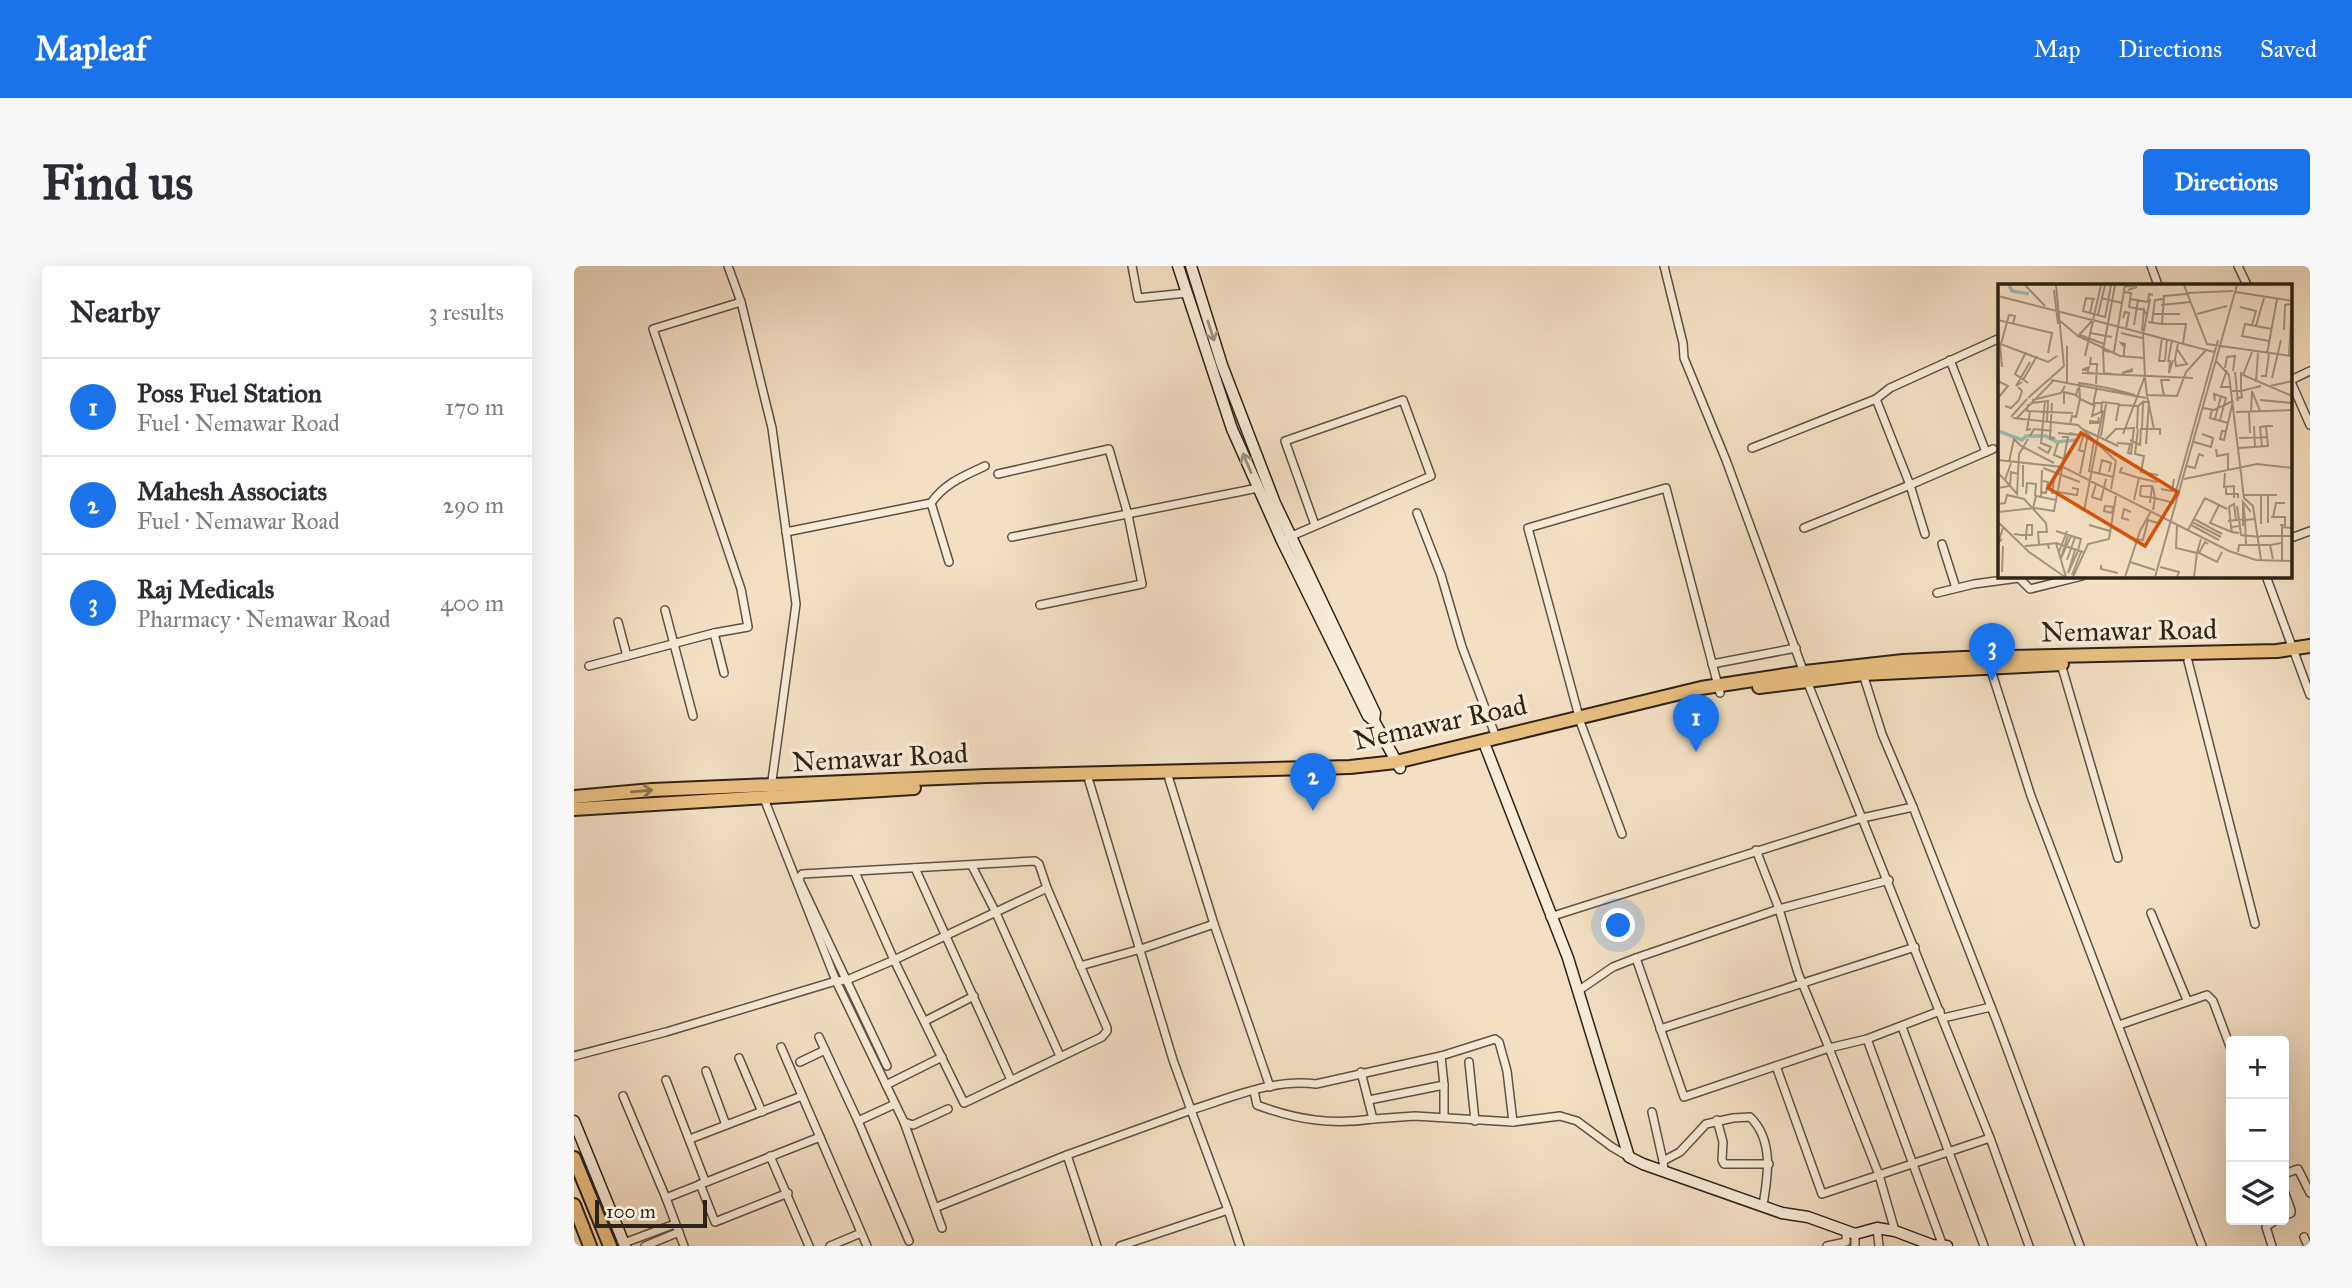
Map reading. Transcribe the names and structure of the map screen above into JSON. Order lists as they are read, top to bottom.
{
  "streets": {
    "highway": ["Nemawar Road"]
  },
  "scale_bar": "100 m",
  "page": {
    "header": "Mapleaf",
    "nav": ["Map", "Directions", "Saved"],
    "buttons": "Directions",
    "title": "Find us",
    "heading": ["Nearby", "3 results"],
    "list": [
      {
        "mark": "1",
        "name": "Poss Fuel Station",
        "note": "Fuel · Nemawar Road",
        "value": "170 m"
      },
      {
        "mark": "2",
        "name": "Mahesh Associats",
        "note": "Fuel · Nemawar Road",
        "value": "290 m"
      },
      {
        "mark": "3",
        "name": "Raj Medicals",
        "note": "Pharmacy · Nemawar Road",
        "value": "400 m"
      }
    ],
    "pins": ["3", "1", "2"],
    "map_buttons": ["+", "−"],
    "scale": "100 m"
  }
}
